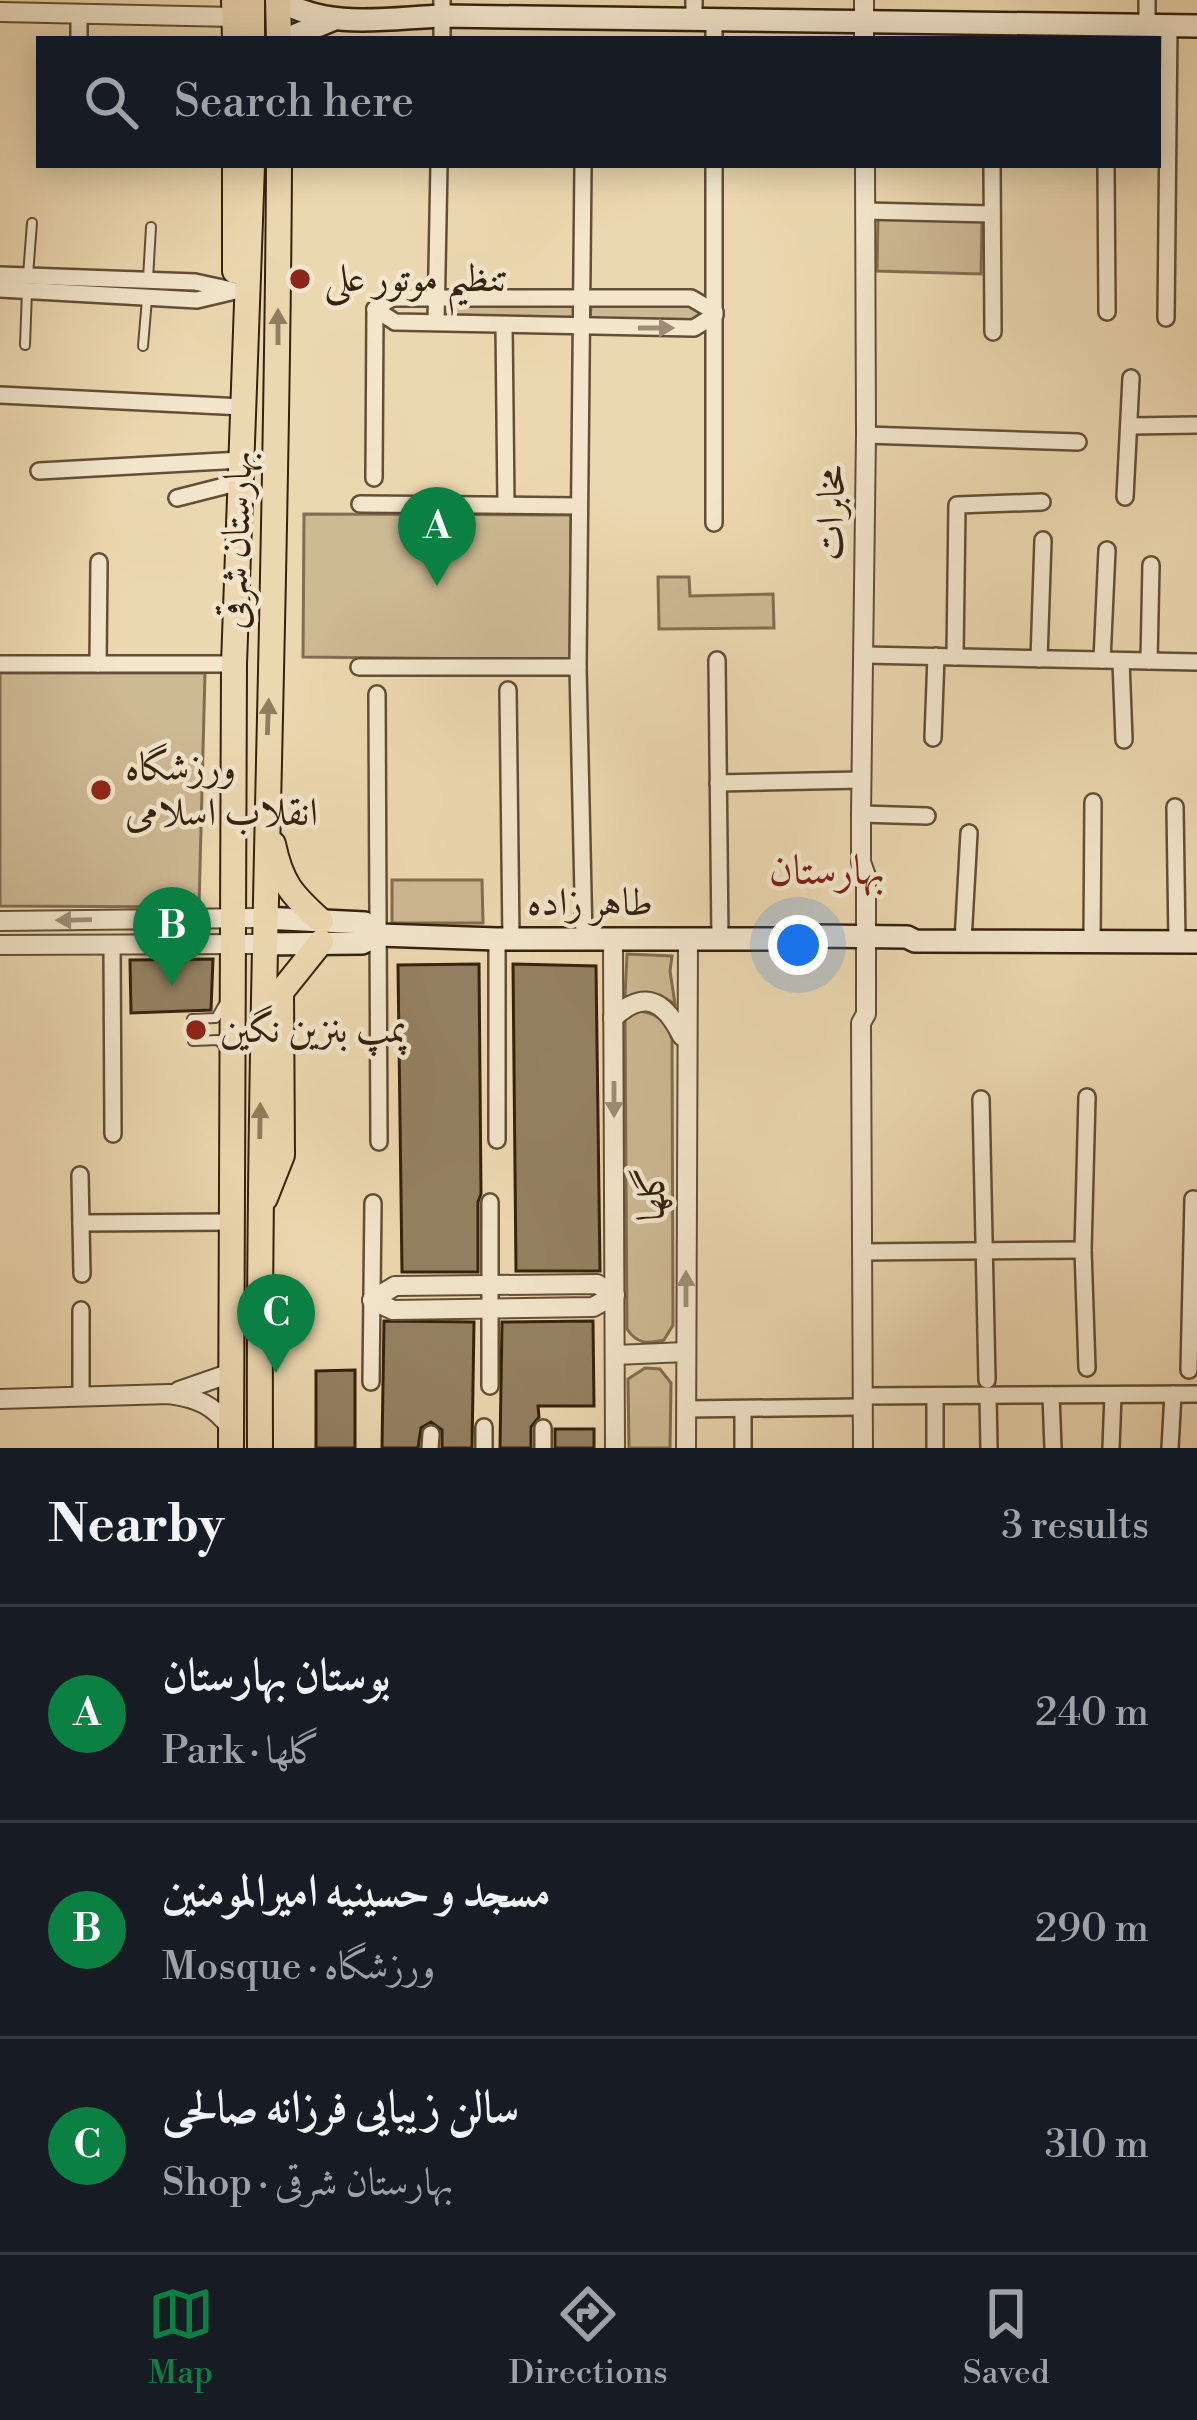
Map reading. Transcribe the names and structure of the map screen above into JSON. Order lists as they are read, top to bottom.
{
  "streets": {
    "main road": ["بهارستان شرقی", "طاهر زاده"],
    "street": ["مخابرات", "گلها"]
  },
  "crossings": [
    ["مخابرات", "طاهر زاده"],
    ["بهارستان شرقی", "طاهر زاده"],
    ["طاهر زاده", "گلها"]
  ],
  "districts": ["بهارستان"],
  "places": ["تنظیم موتور علی", "ورزشگاه انقلاب اسلامی", "پمپ بنزین نگین"],
  "page": {
    "search": "Search here",
    "pins": ["A", "B", "C"],
    "heading": ["Nearby", "3 results"],
    "list": [
      {
        "mark": "A",
        "name": "بوستان بهارستان",
        "note": "Park · گلها",
        "value": "240 m"
      },
      {
        "mark": "B",
        "name": "مسجد و حسینیه امیرالمومنین",
        "note": "Mosque · ورزشگاه",
        "value": "290 m"
      },
      {
        "mark": "C",
        "name": "سالن زیبایی فرزانه صالحی",
        "note": "Shop · بهارستان شرقی",
        "value": "310 m"
      }
    ],
    "nav": ["Map", "Directions", "Saved"]
  }
}
